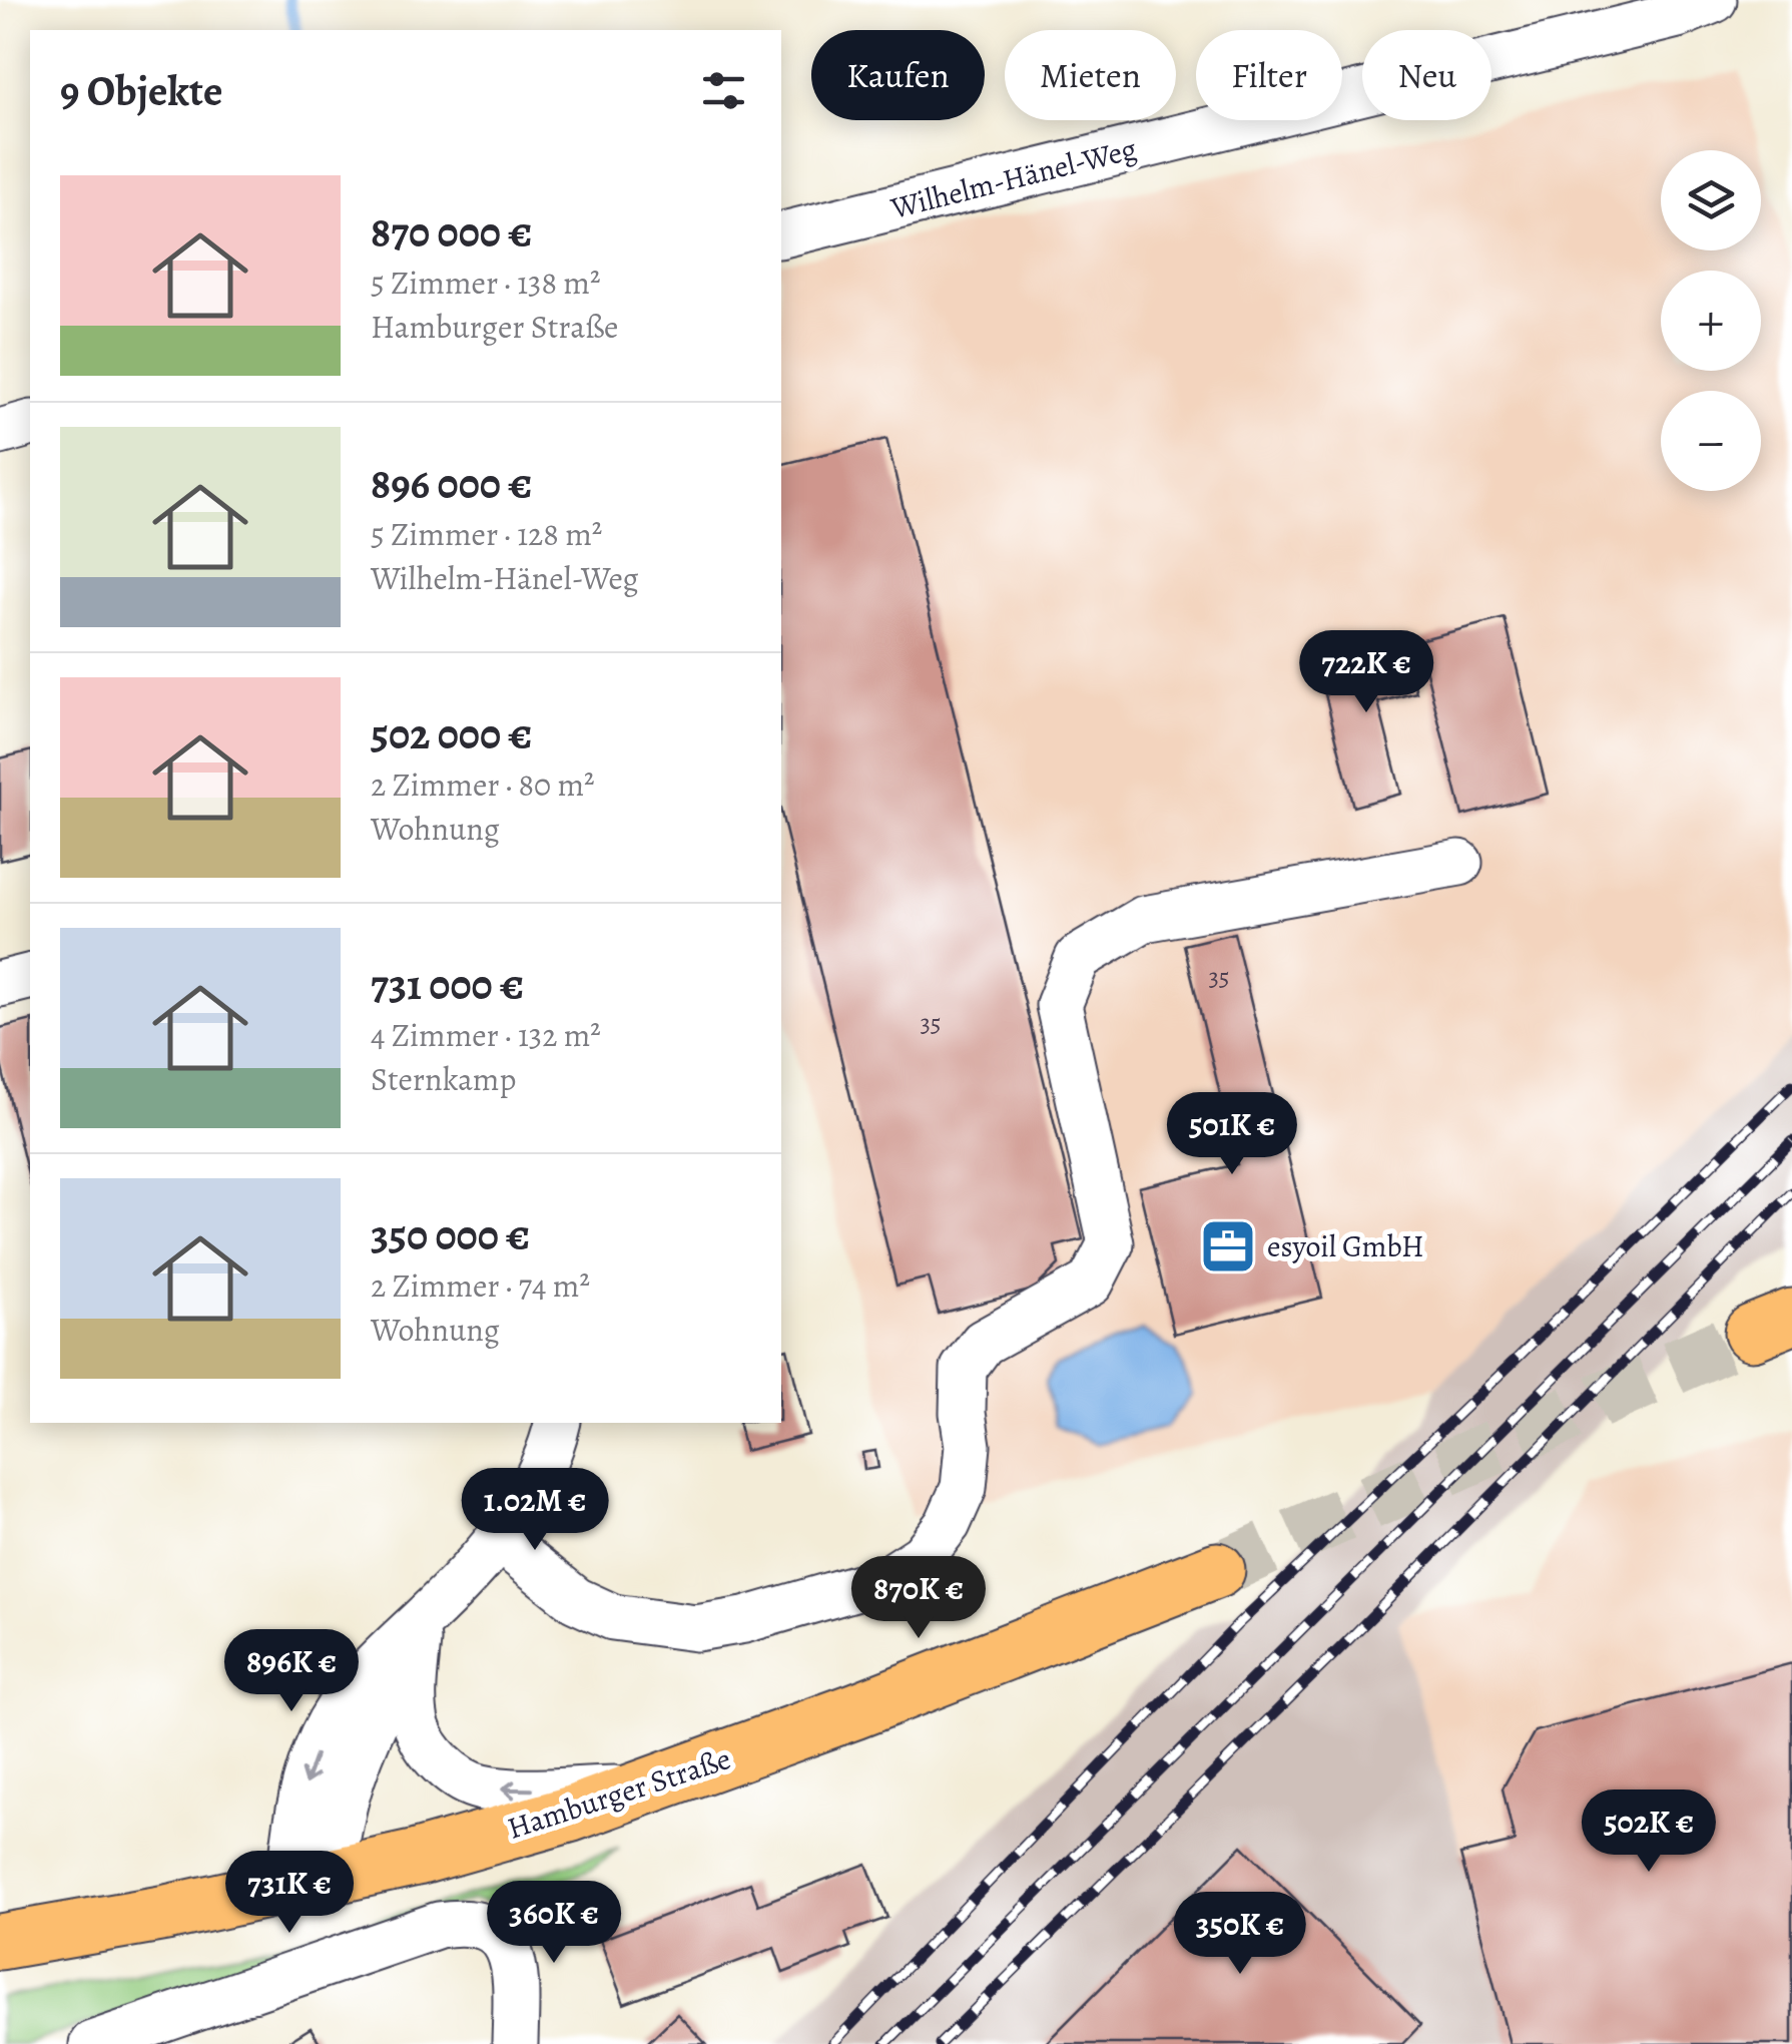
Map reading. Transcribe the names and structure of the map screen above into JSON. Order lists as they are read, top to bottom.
{
  "streets": {
    "main road": ["Hamburger Straße"],
    "street": ["Wilhelm-Hänel-Weg"]
  },
  "places": {
    "office": ["esyoil GmbH"]
  },
  "house_numbers": ["35", "35"],
  "page": {
    "chip": [
      "Kaufen",
      "Mieten",
      "Filter",
      "Neu"
    ],
    "heading": "9 Objekte",
    "map_buttons": ["+", "−"],
    "list": [
      {
        "name": "870 000 €",
        "note": "5 Zimmer · 138 m² · Hamburger Straße"
      },
      {
        "name": "896 000 €",
        "note": "5 Zimmer · 128 m² · Wilhelm-Hänel-Weg"
      },
      {
        "name": "502 000 €",
        "note": "2 Zimmer · 80 m² · Wohnung"
      },
      {
        "name": "731 000 €",
        "note": "4 Zimmer · 132 m² · Sternkamp"
      },
      {
        "name": "350 000 €",
        "note": "2 Zimmer · 74 m² · Wohnung"
      }
    ],
    "price": [
      "722K €",
      "501K €",
      "1.02M €",
      "870K €",
      "896K €",
      "502K €",
      "731K €",
      "360K €",
      "350K €"
    ]
  }
}
